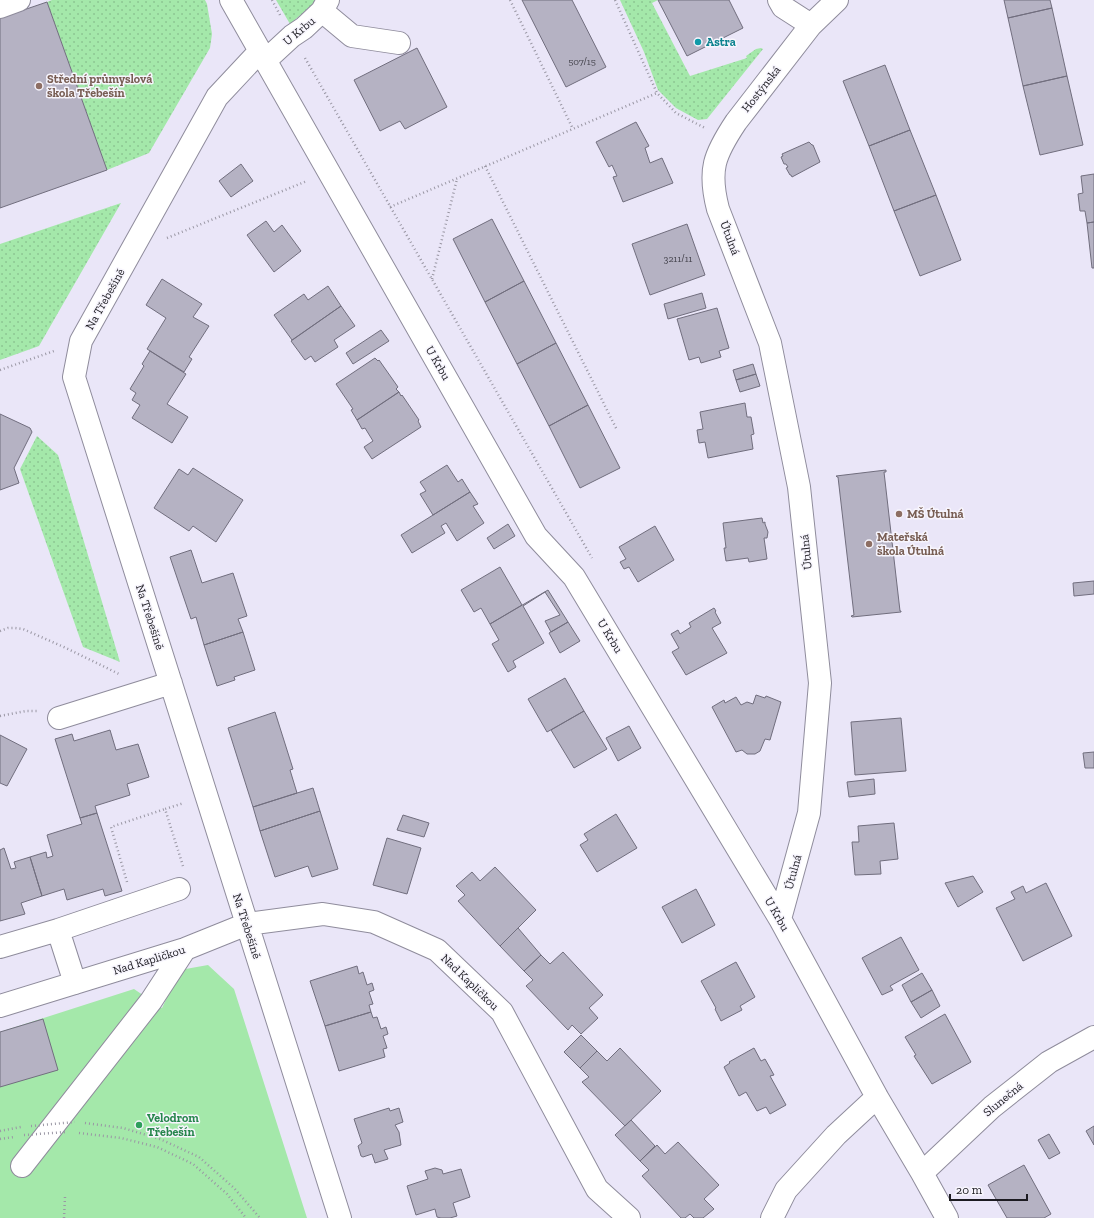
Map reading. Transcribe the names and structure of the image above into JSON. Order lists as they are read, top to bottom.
{
  "streets": {
    "street": [
      "U Krbu",
      "Hostýnská",
      "Útulná",
      "Na Třebešíně",
      "Nad Kapličkou",
      "Slunečná"
    ]
  },
  "crossings": [
    ["U Krbu", "Útulná"],
    ["U Krbu", "Na Třebešíně"],
    ["U Krbu", "Slunečná"],
    ["Hostýnská", "Útulná"],
    ["Na Třebešíně", "Nad Kapličkou"]
  ],
  "places": [
    "Astra",
    "Střední průmyslová škola Třebešín",
    "MŠ Útulná",
    "Mateřská škola Útulná",
    "Velodrom Třebešín"
  ],
  "house_numbers": ["507/15", "3211/11"],
  "scale_bar": "20 m"
}
